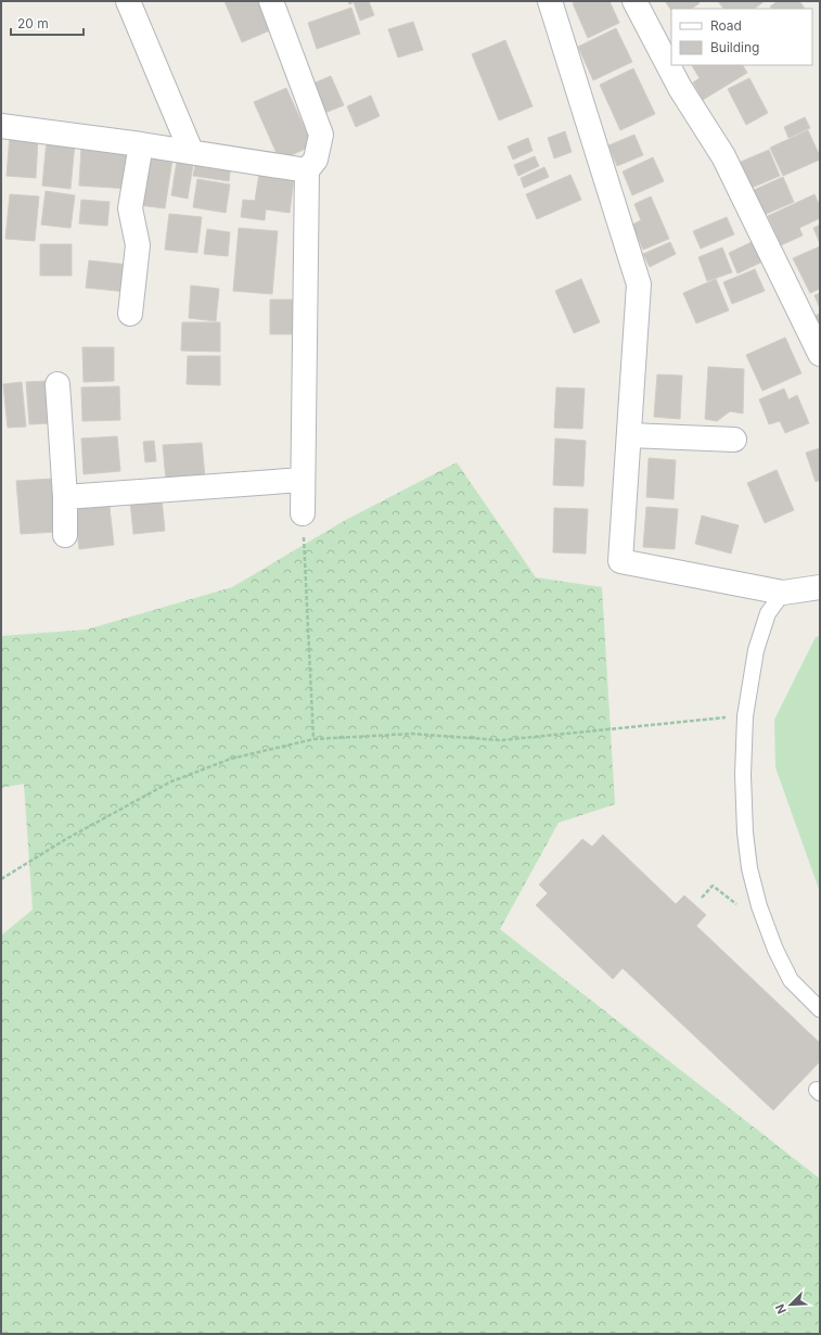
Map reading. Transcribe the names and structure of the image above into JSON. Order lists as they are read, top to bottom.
{
  "legend": ["Road", "Building"],
  "scale_bar": "20 m",
  "north": "bottom left"
}
